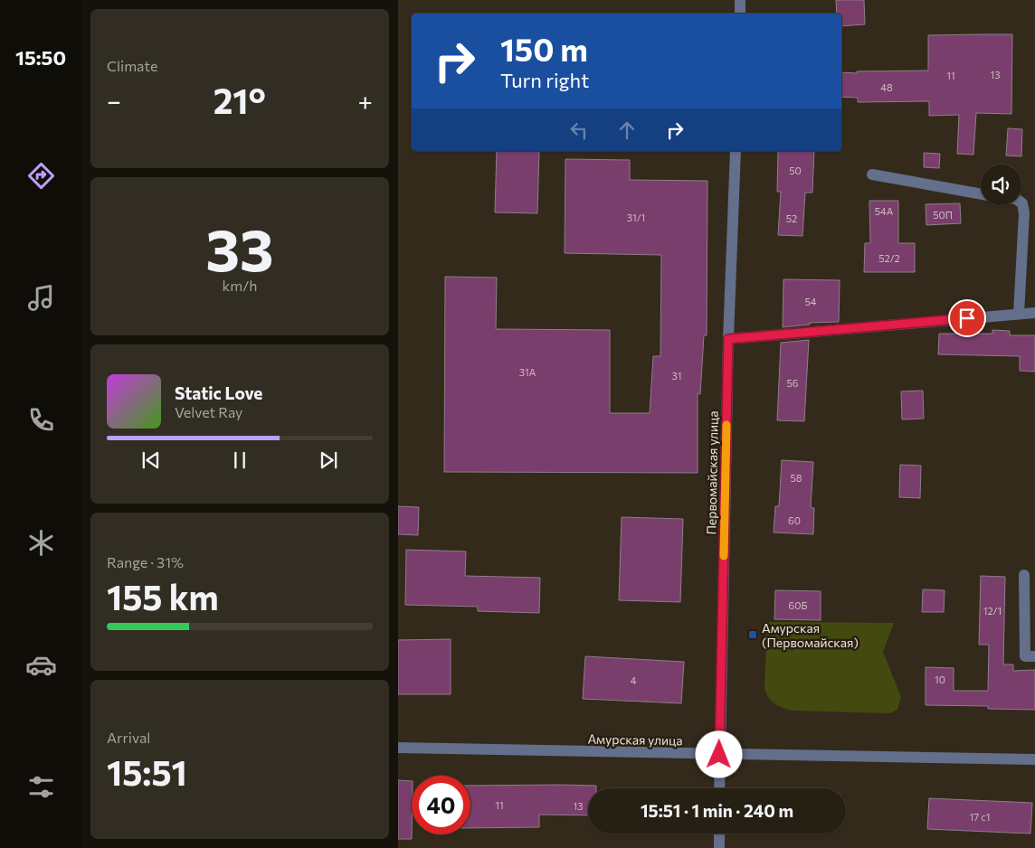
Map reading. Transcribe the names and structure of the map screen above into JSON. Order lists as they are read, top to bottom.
{
  "streets": {
    "street": ["Первомайская улица", "Амурская улица"]
  },
  "crossings": [
    ["Первомайская улица", "Амурская улица"]
  ],
  "places": {
    "transit": ["Амурская (Первомайская)"]
  },
  "house_numbers": [
    "13",
    "11",
    "48",
    "50",
    "54А",
    "50П",
    "31/1",
    "52",
    "52/2",
    "54",
    "31А",
    "31",
    "56",
    "58",
    "60",
    "60Б",
    "12/1",
    "10",
    "4",
    "11",
    "13",
    "17 с1"
  ],
  "page": {
    "tabs": "15:50",
    "tile": [
      "Climate",
      ["33", "km/h"],
      ["Range · 31%", "155 km"],
      ["Arrival", "15:51"]
    ],
    "turn": ["150 m", "Turn right"],
    "heat": ["−", "21°", "+"],
    "song": ["Static Love", "Velvet Ray"],
    "limit": "40",
    "trip": "15:51 · 1 min · 240 m"
  }
}
